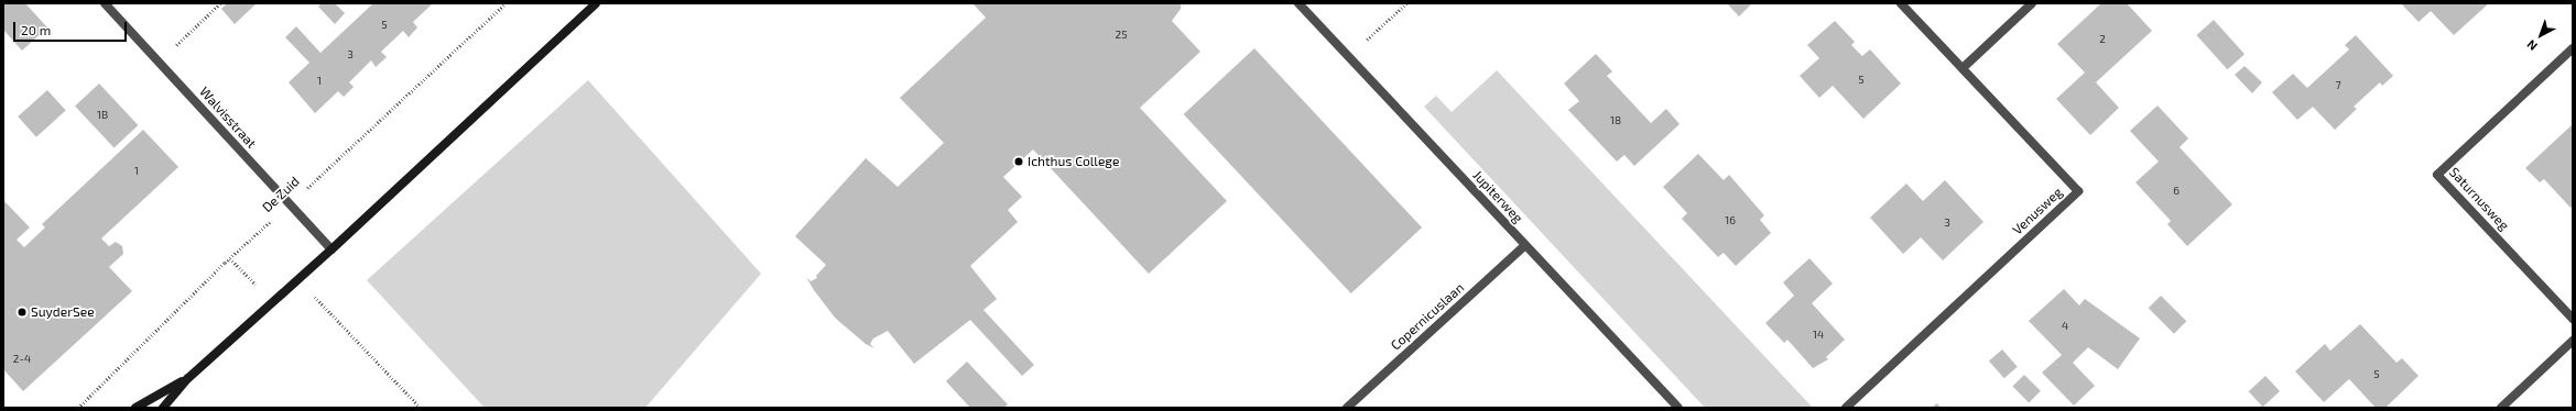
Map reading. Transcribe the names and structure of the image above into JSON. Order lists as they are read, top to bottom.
{
  "streets": {
    "street": [
      "Walvisstraat",
      "Jupiterweg",
      "Saturnusweg",
      "Venusweg",
      "Copernicuslaan"
    ],
    "path": ["De Zuid"]
  },
  "crossings": [
    ["Walvisstraat", "De Zuid"],
    ["Jupiterweg", "Copernicuslaan"]
  ],
  "places": ["Ichthus College", "SuyderSee"],
  "house_numbers": [
    "5",
    "25",
    "2",
    "3",
    "5",
    "1",
    "7",
    "1B",
    "18",
    "1",
    "6",
    "16",
    "3",
    "4",
    "14",
    "2-4",
    "5"
  ],
  "scale_bar": "20 m",
  "north": "bottom left"
}
